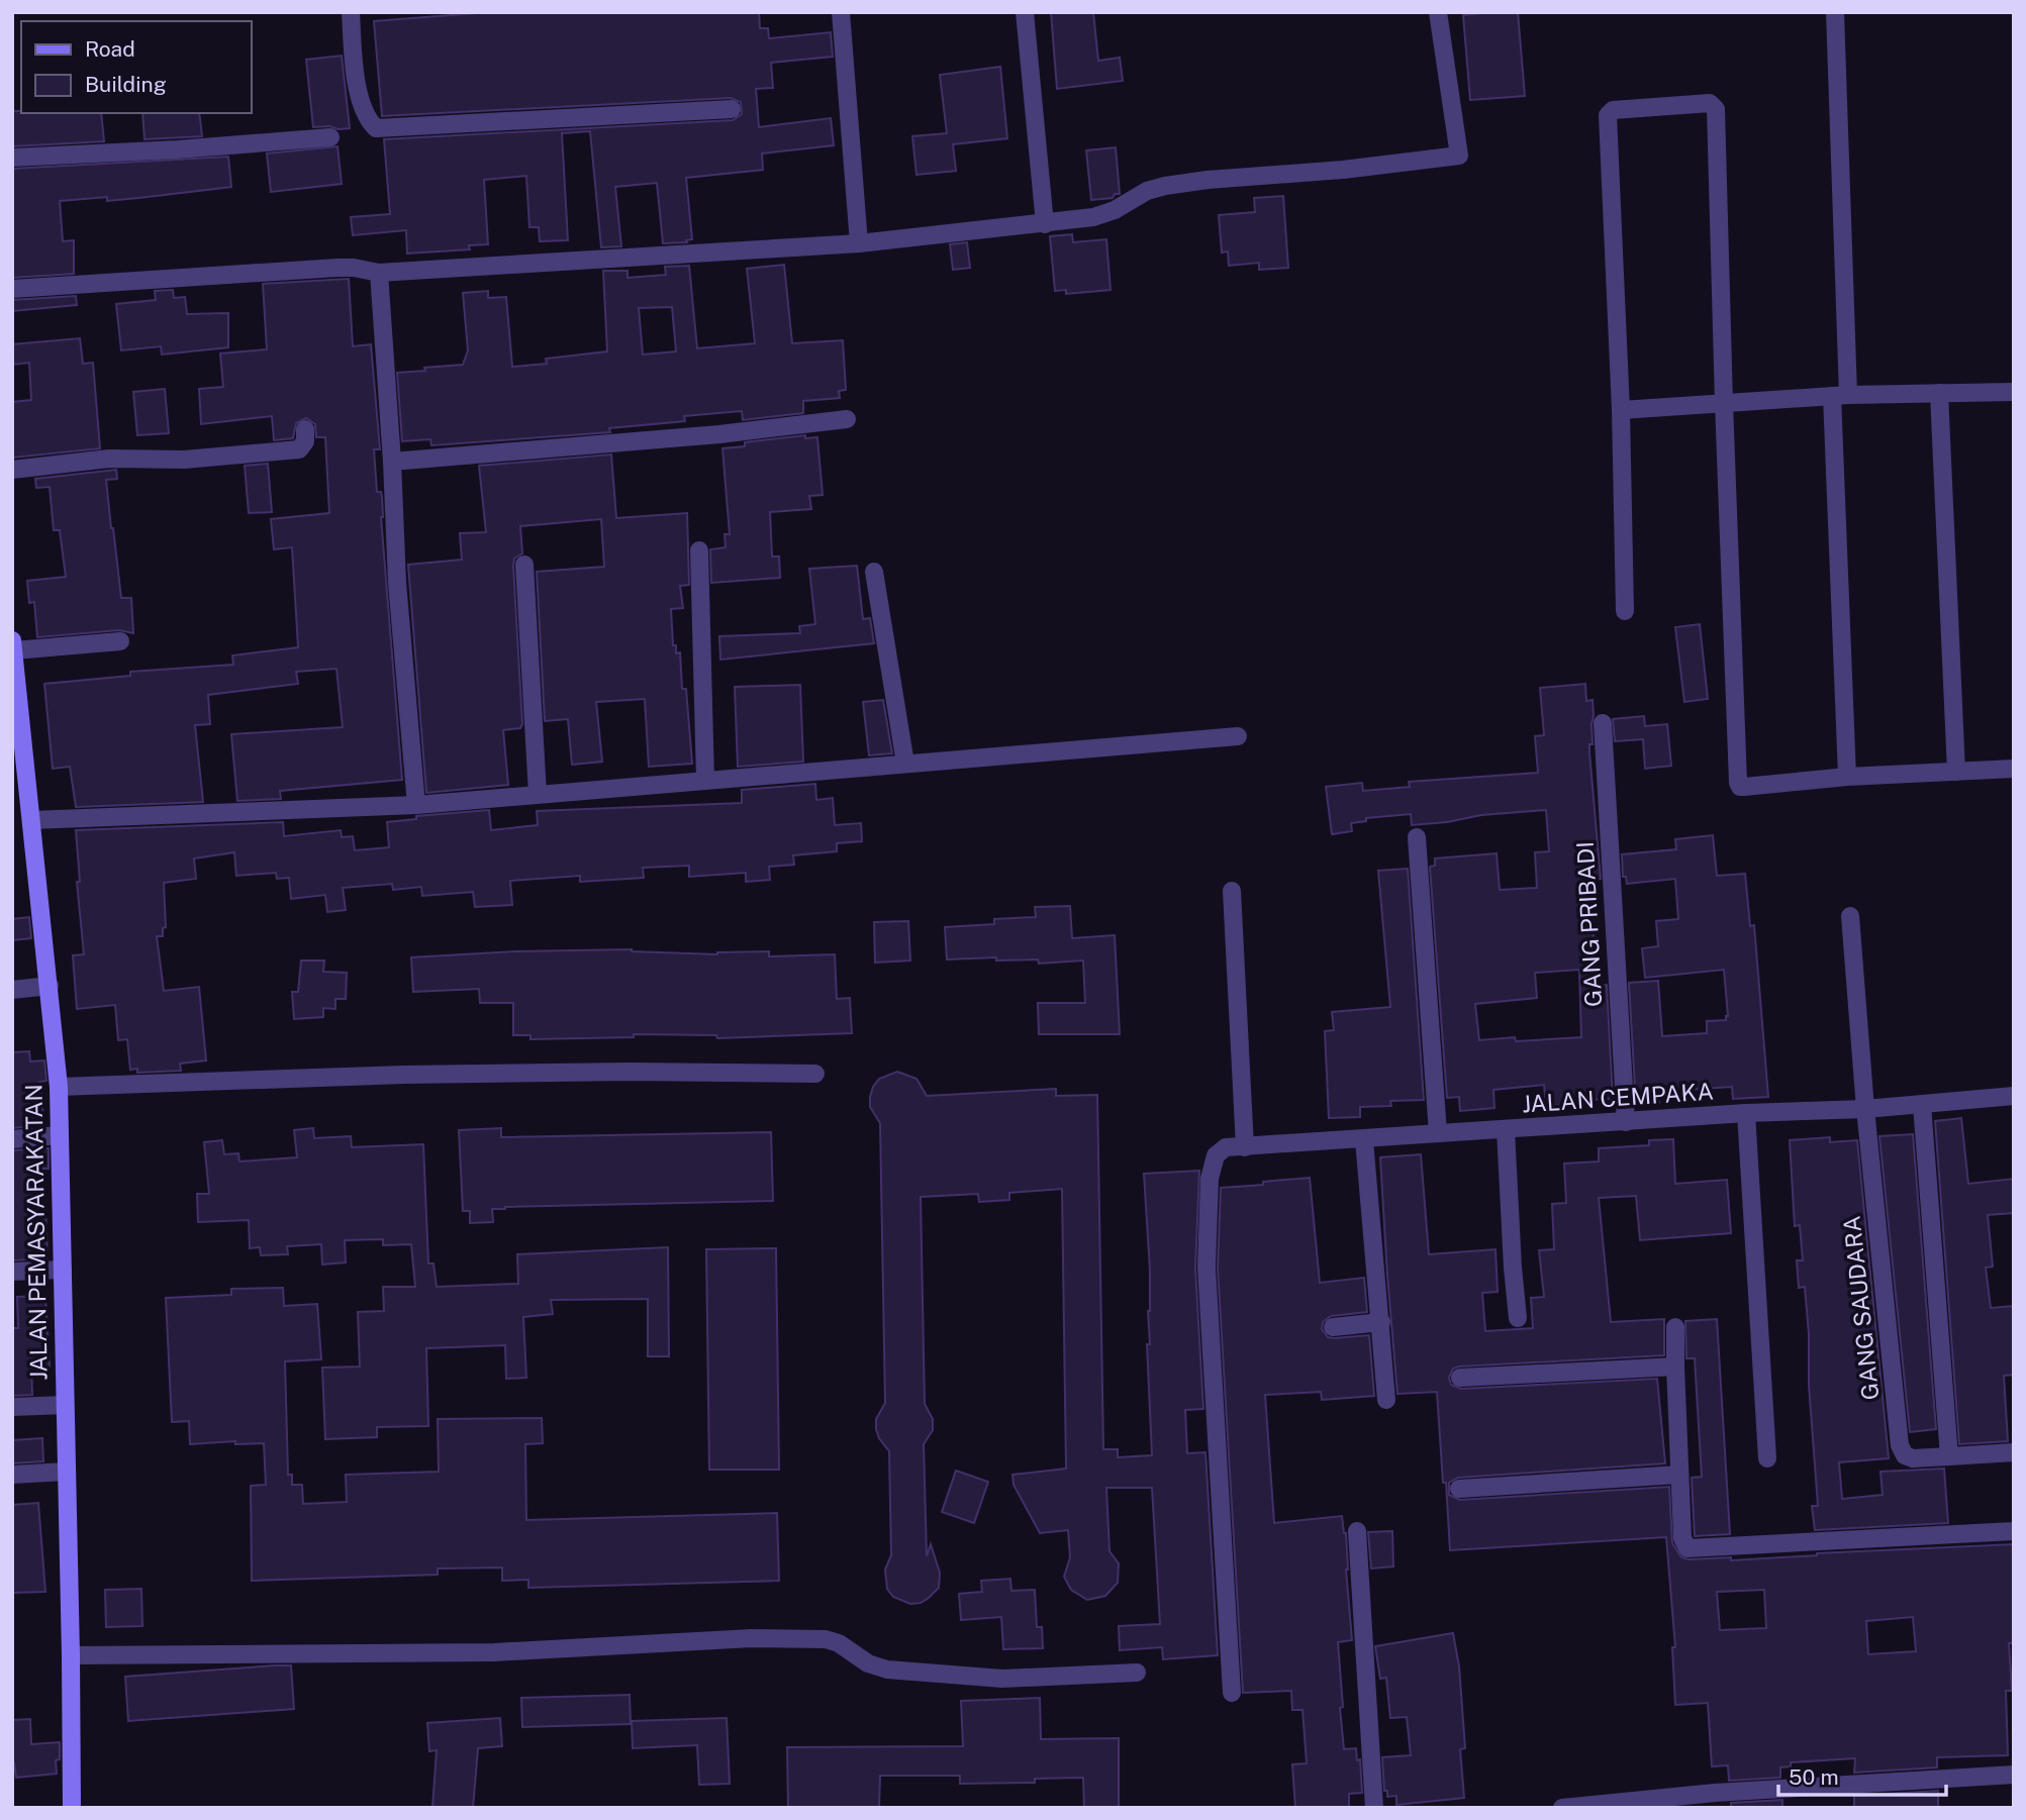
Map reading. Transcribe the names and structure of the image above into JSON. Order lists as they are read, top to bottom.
{
  "streets": {
    "street": [
      "GANG PRIBADI",
      "JALAN CEMPAKA",
      "JALAN PEMASYARAKATAN",
      "GANG SAUDARA"
    ]
  },
  "crossings": [
    ["GANG PRIBADI", "JALAN CEMPAKA"],
    ["JALAN CEMPAKA", "GANG SAUDARA"]
  ],
  "legend": ["Road", "Building"],
  "scale_bar": "50 m"
}
